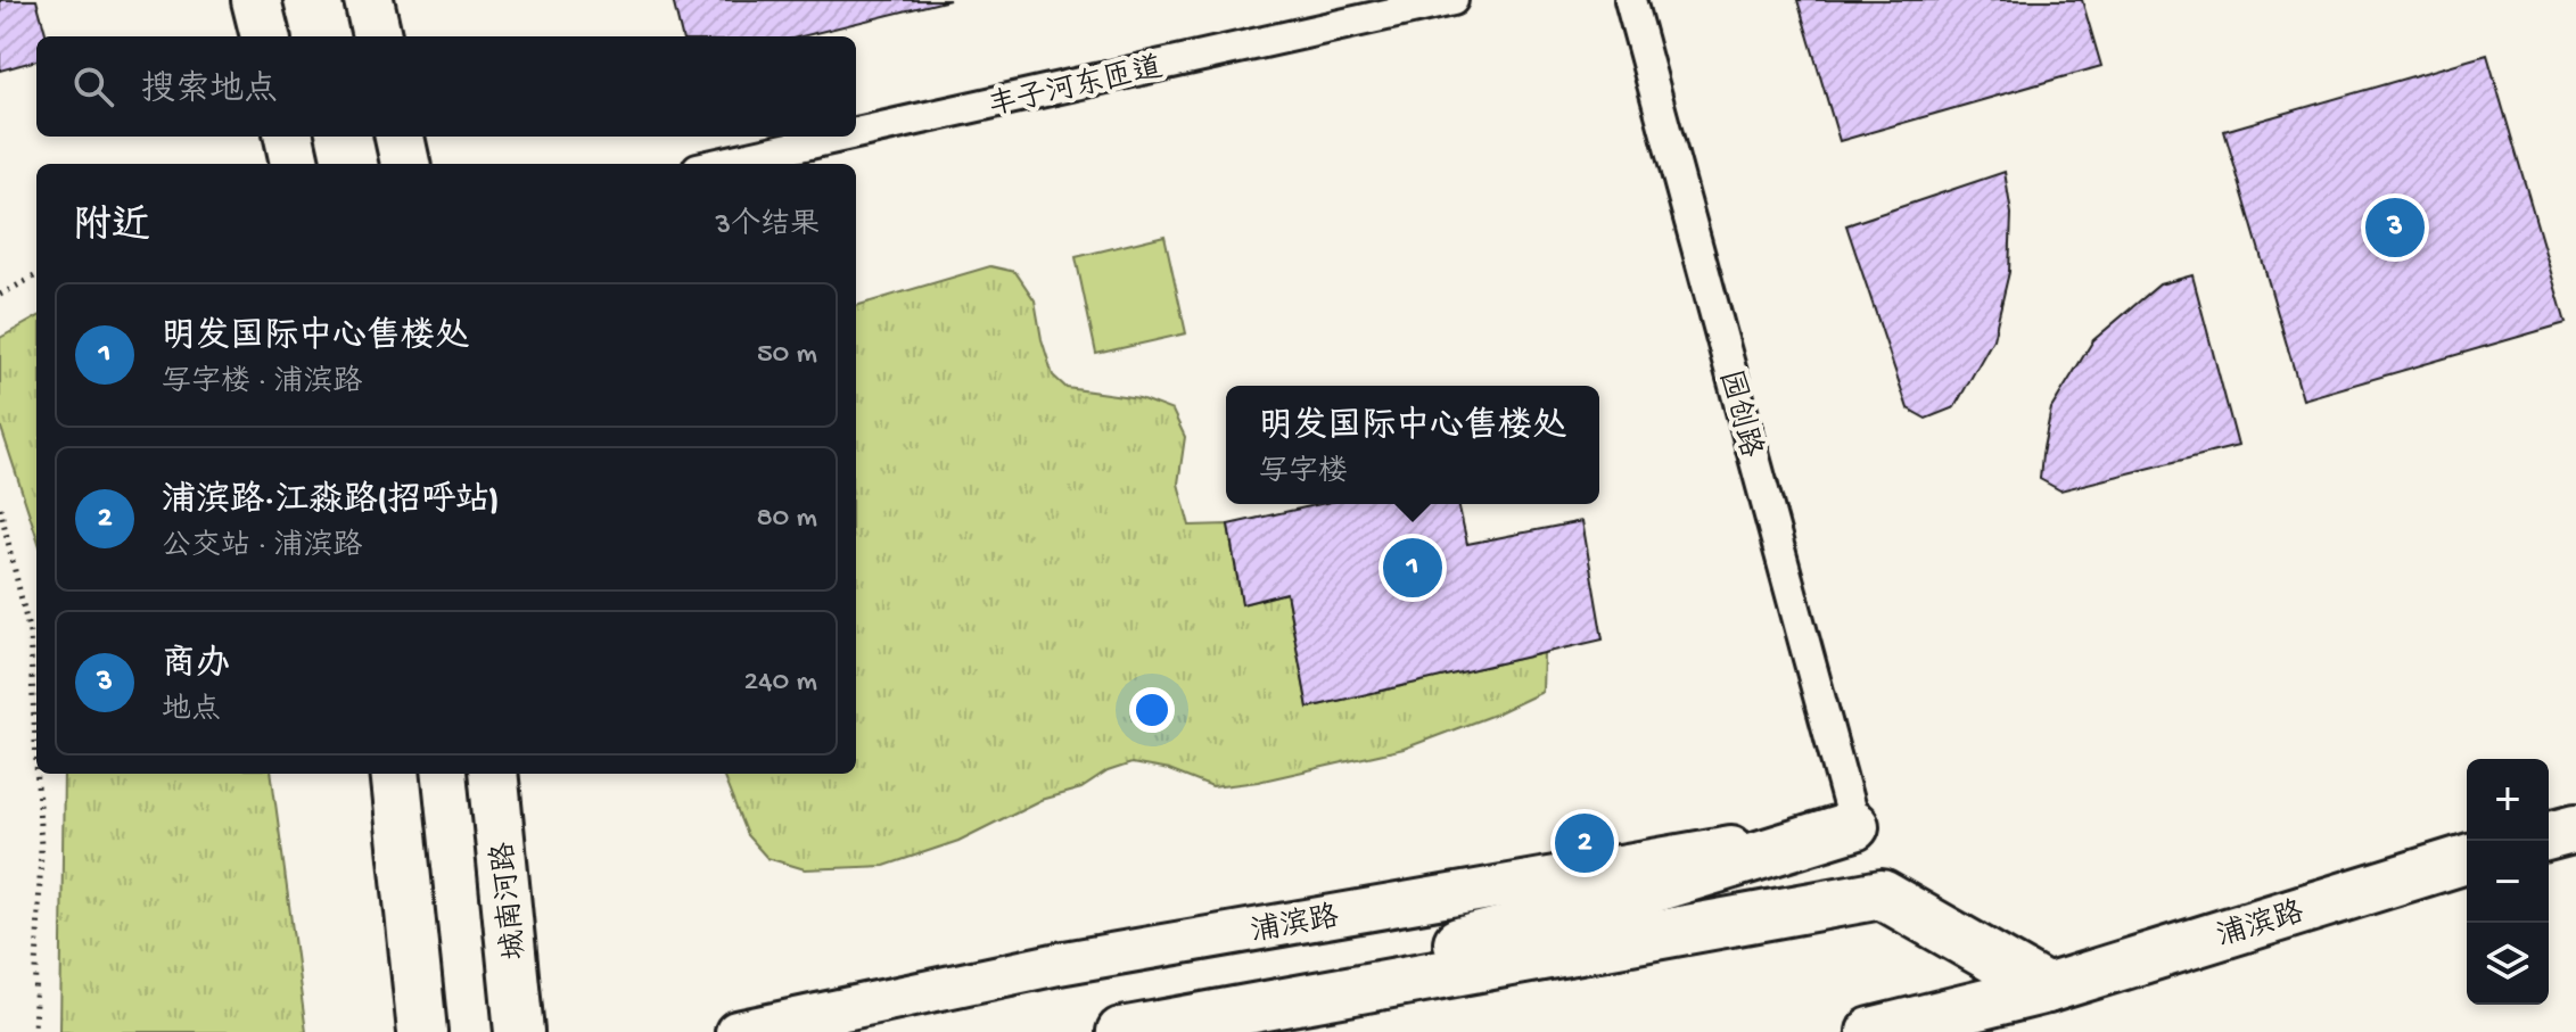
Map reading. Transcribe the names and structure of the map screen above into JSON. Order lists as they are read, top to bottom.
{
  "streets": {
    "main road": ["城南河路", "浦滨路"],
    "street": ["丰子河东匝道", "园创路"]
  },
  "crossings": [
    ["园创路", "浦滨路"]
  ],
  "page": {
    "search": "搜索地点",
    "heading": ["附近", "3个结果"],
    "pins": ["3", "1", "2"],
    "list": [
      {
        "mark": "1",
        "name": "明发国际中心售楼处",
        "note": "写字楼 · 浦滨路",
        "value": "50 m"
      },
      {
        "mark": "2",
        "name": "浦滨路·江淼路(招呼站)",
        "note": "公交站 · 浦滨路",
        "value": "80 m"
      },
      {
        "mark": "3",
        "name": "商办",
        "note": "地点",
        "value": "240 m"
      }
    ],
    "popup": ["明发国际中心售楼处", "写字楼"],
    "map_buttons": ["+", "−"]
  }
}
